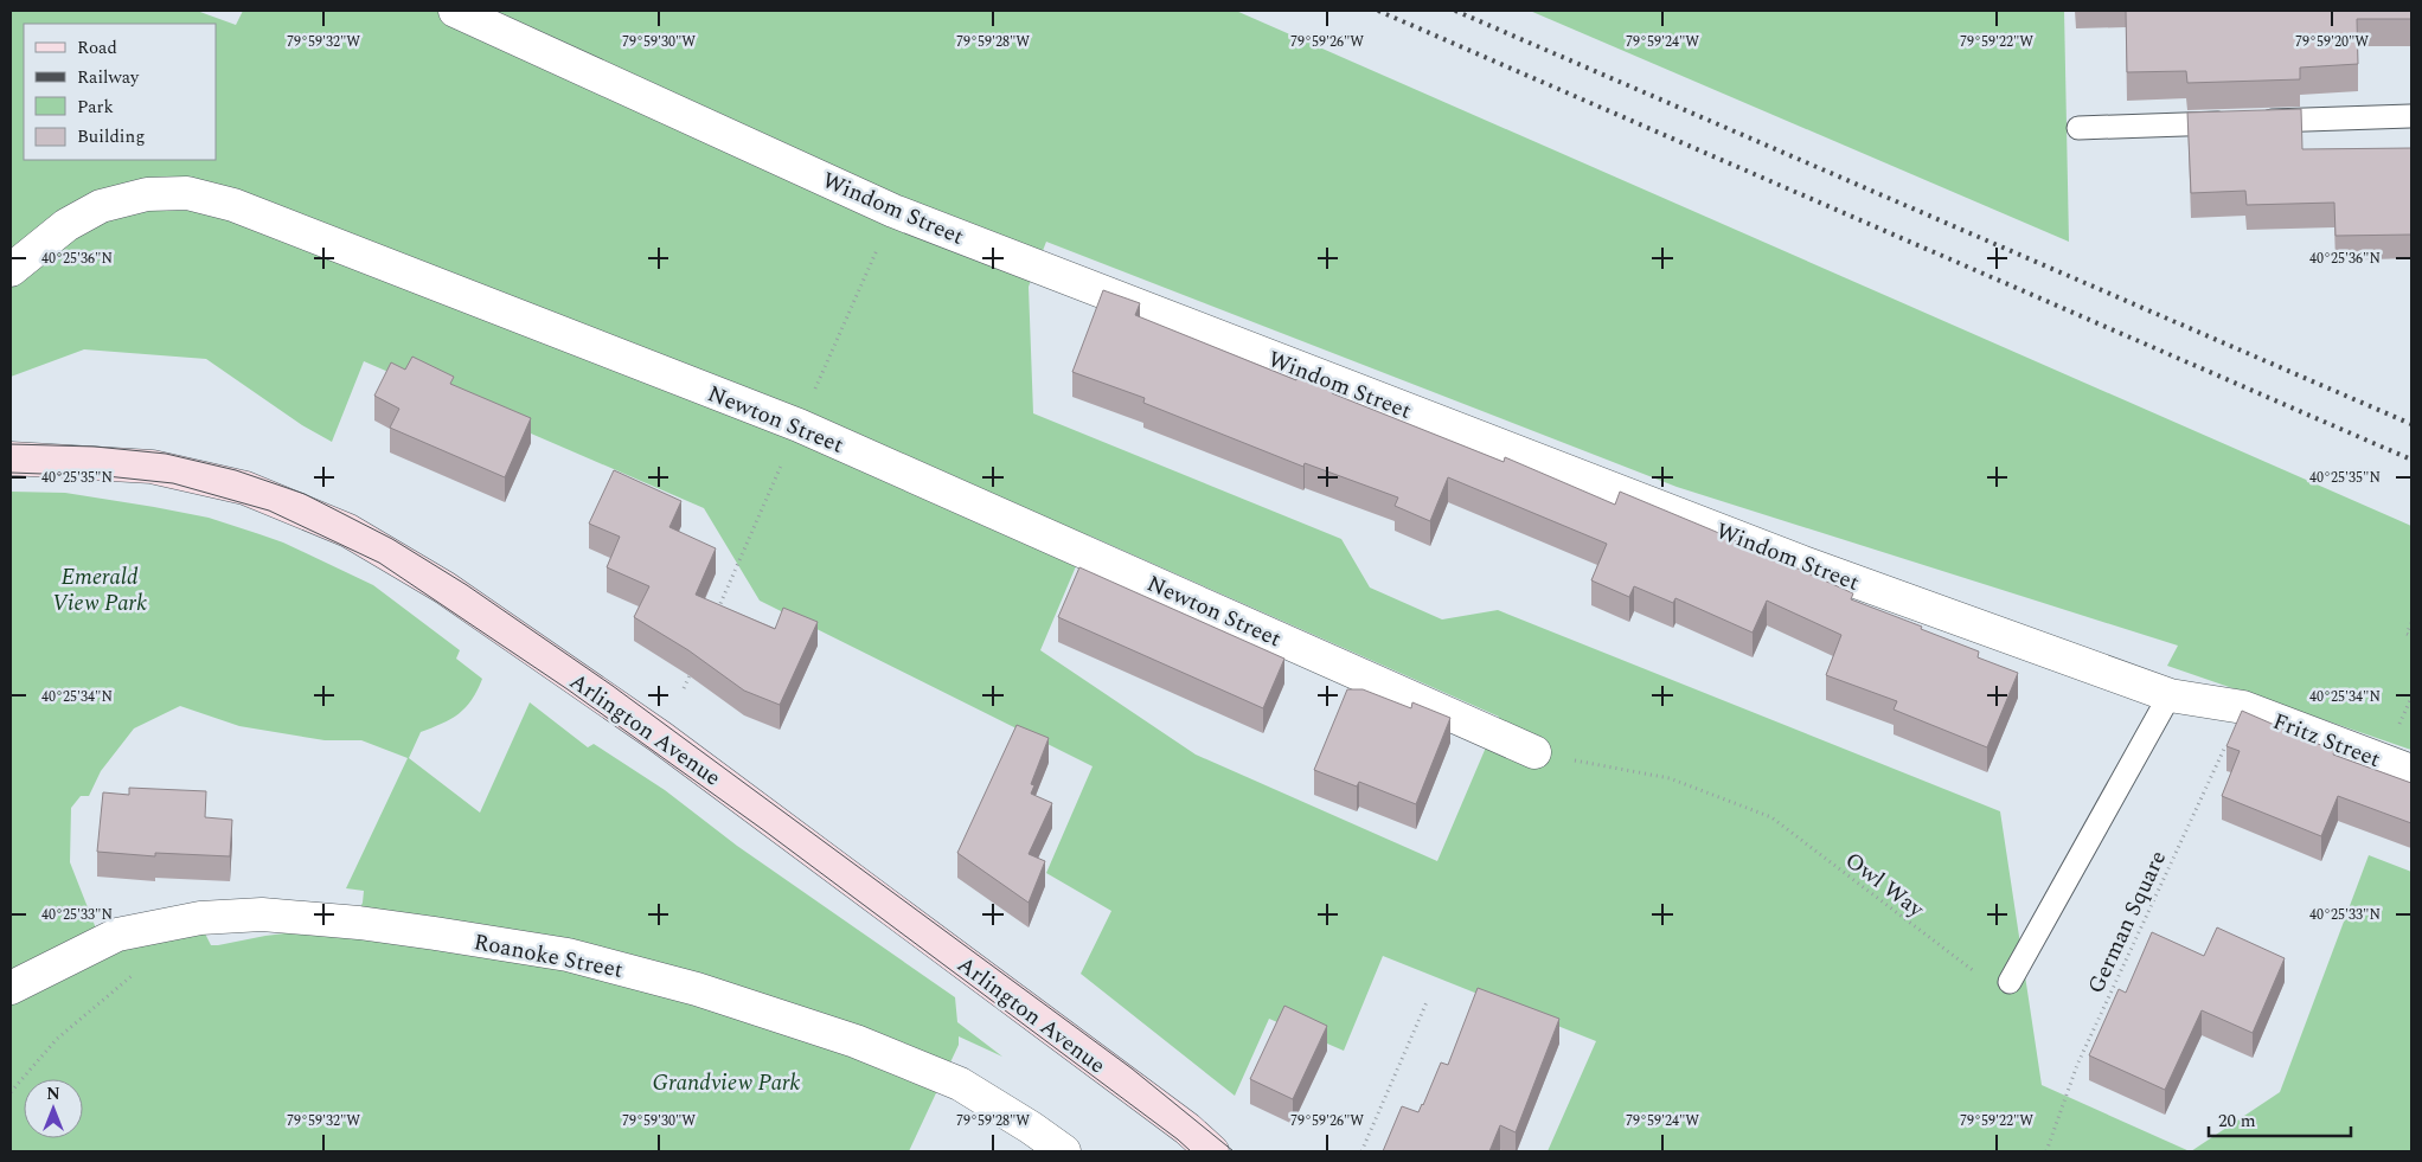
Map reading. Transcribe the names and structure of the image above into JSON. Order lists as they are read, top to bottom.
{
  "streets": {
    "main road": ["Arlington Avenue"],
    "street": [
      "Windom Street",
      "Newton Street",
      "Fritz Street",
      "Roanoke Street"
    ],
    "path": ["Owl Way", "German Square"]
  },
  "crossings": [
    ["Windom Street", "Fritz Street"],
    ["Windom Street", "German Square"],
    ["Newton Street", "Owl Way"],
    ["Fritz Street", "German Square"]
  ],
  "parks": ["Emerald View Park", "Grandview Park"],
  "legend": [
    "Road",
    "Railway",
    "Park",
    "Building"
  ],
  "scale_bar": "20 m",
  "north": "top",
  "coordinates": [
    "79°59'32\"W",
    "79°59'30\"W",
    "79°59'28\"W",
    "79°59'26\"W",
    "79°59'24\"W",
    "79°59'22\"W",
    "79°59'20\"W",
    "40°25'36\"N",
    "40°25'35\"N",
    "40°25'34\"N",
    "40°25'33\"N"
  ]
}
